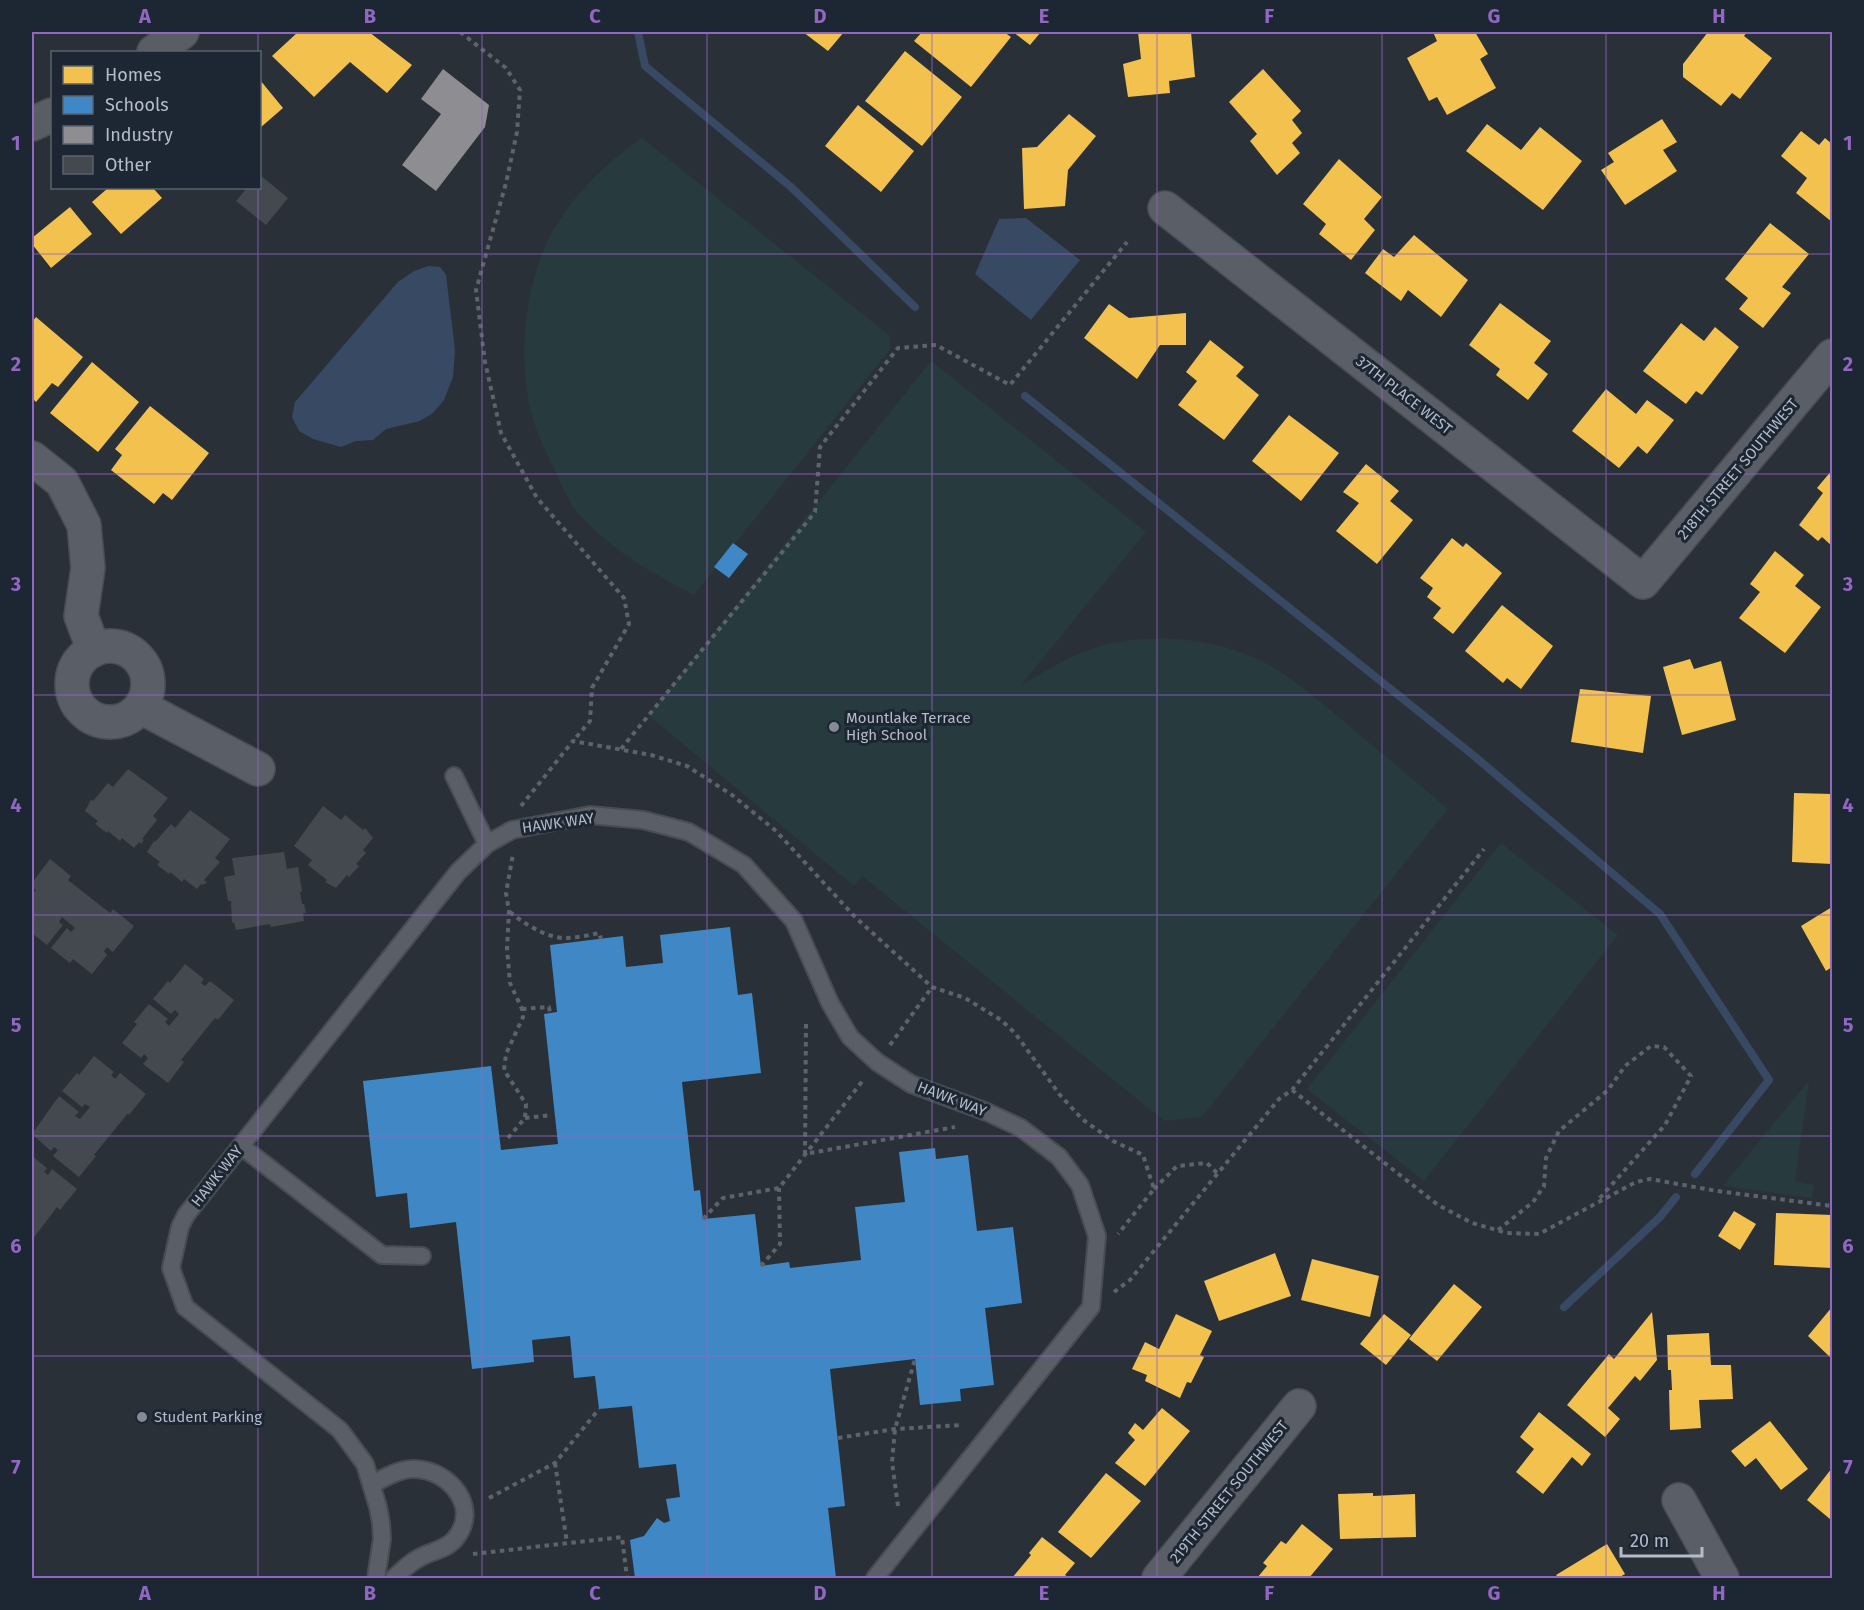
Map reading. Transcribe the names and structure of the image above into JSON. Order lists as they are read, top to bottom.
{
  "streets": {
    "street": ["37TH PLACE WEST", "218TH STREET SOUTHWEST", "219TH STREET SOUTHWEST"],
    "lane": ["HAWK WAY"]
  },
  "crossings": [
    ["37TH PLACE WEST", "218TH STREET SOUTHWEST"]
  ],
  "places": ["Mountlake Terrace High School", "Student Parking"],
  "legend": [
    "Homes",
    "Schools",
    "Industry",
    "Other"
  ],
  "scale_bar": "20 m",
  "grid": {
    "columns": [
      "A",
      "B",
      "C",
      "D",
      "E",
      "F",
      "G",
      "H"
    ],
    "rows": [
      "1",
      "2",
      "3",
      "4",
      "5",
      "6",
      "7"
    ]
  }
}
